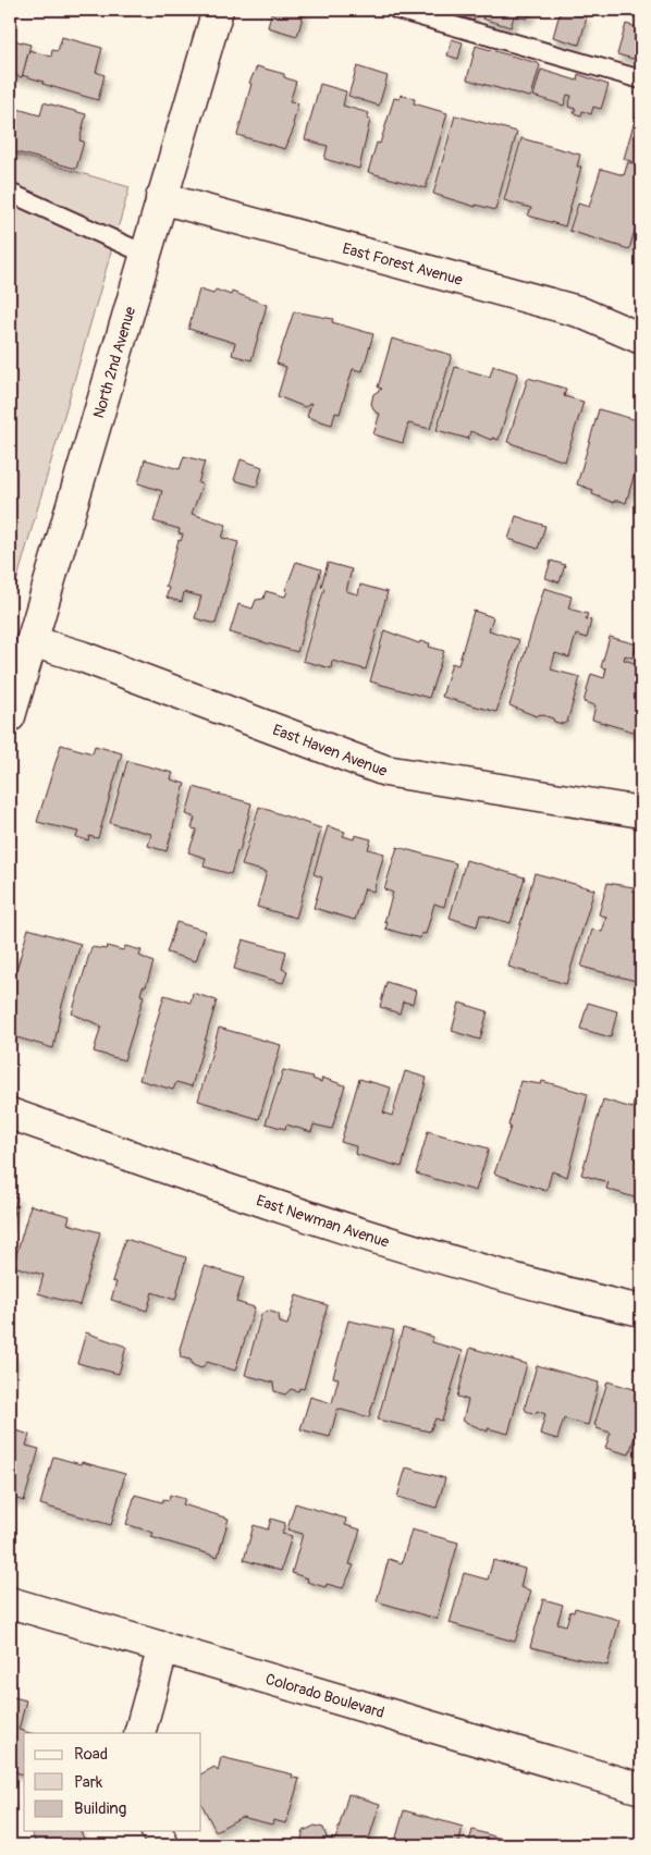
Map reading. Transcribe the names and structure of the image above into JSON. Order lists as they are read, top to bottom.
{
  "streets": {
    "street": [
      "East Forest Avenue",
      "North 2nd Avenue",
      "East Haven Avenue",
      "East Newman Avenue",
      "Colorado Boulevard"
    ]
  },
  "crossings": [
    ["East Forest Avenue", "North 2nd Avenue"],
    ["North 2nd Avenue", "East Haven Avenue"]
  ],
  "legend": ["Road", "Park", "Building"]
}
